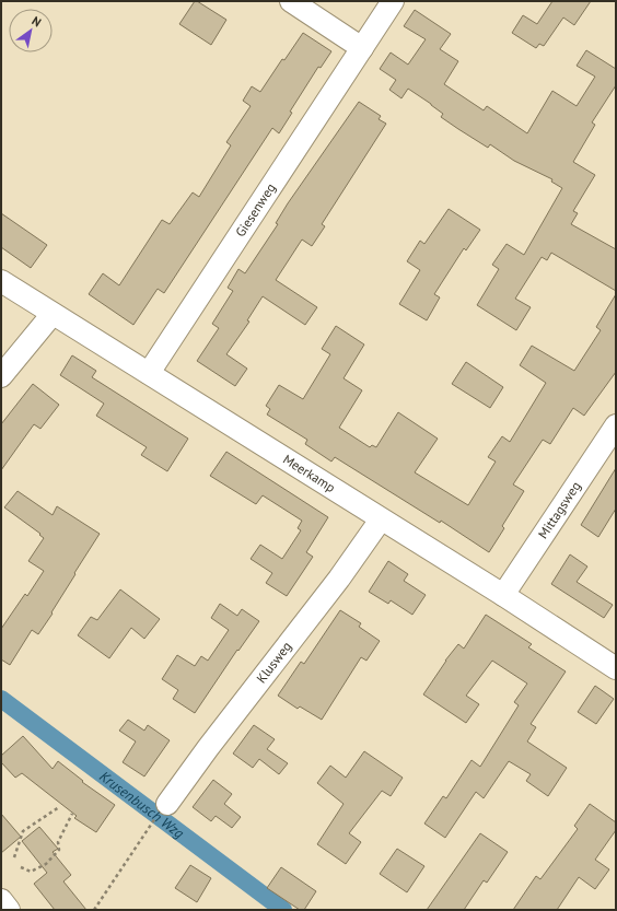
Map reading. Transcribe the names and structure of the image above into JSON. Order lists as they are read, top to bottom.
{
  "streets": {
    "street": [
      "Giesenweg",
      "Meerkamp",
      "Mittagsweg",
      "Klusweg"
    ]
  },
  "crossings": [
    ["Giesenweg", "Meerkamp"],
    ["Meerkamp", "Mittagsweg"],
    ["Meerkamp", "Klusweg"]
  ],
  "water": ["Krusenbusch Wzg"],
  "north": "top right"
}
